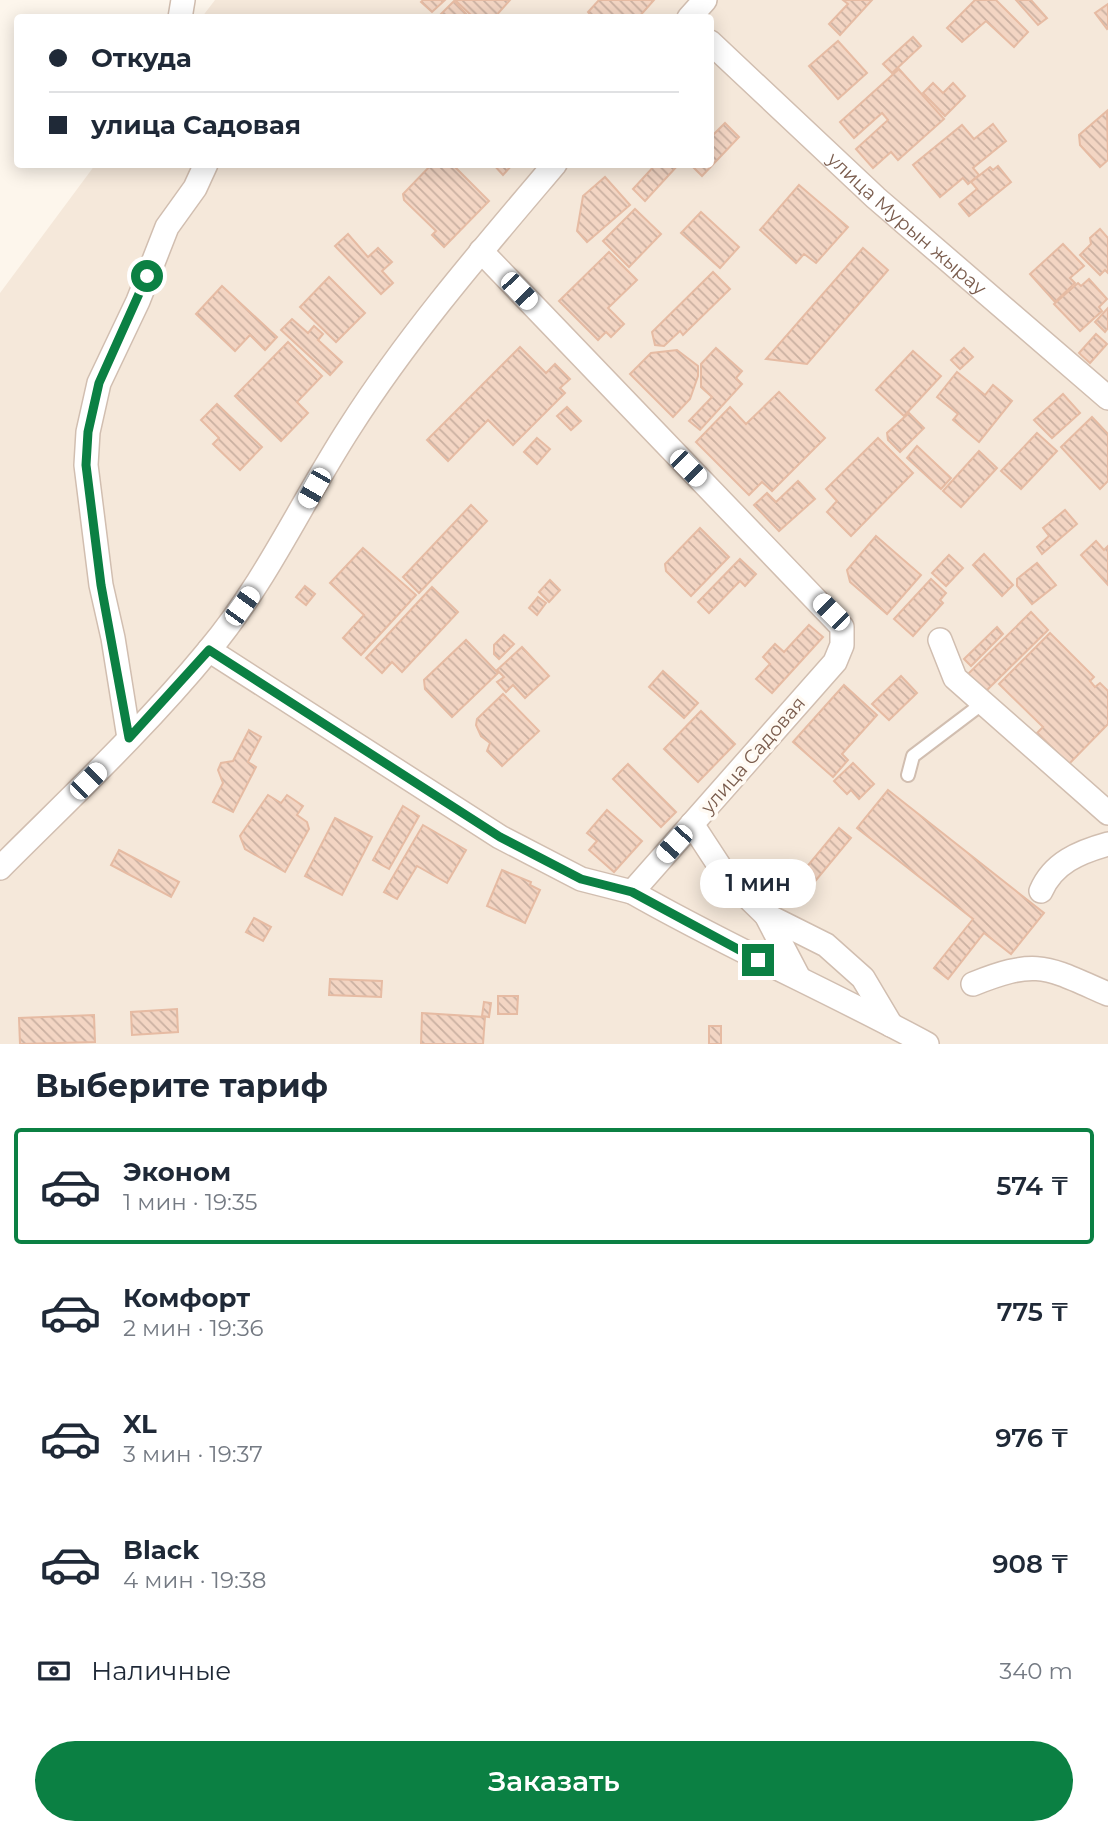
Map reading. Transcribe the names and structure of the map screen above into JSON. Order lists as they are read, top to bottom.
{
  "streets": {
    "street": ["улица Мурын жырау", "улица Садовая"]
  },
  "page": {
    "banner": ["Откуда", "улица Садовая"],
    "bubble": "1 мин",
    "heading": "Выберите тариф",
    "list": [
      {
        "name": "Эконом",
        "note": "1 мин · 19:35",
        "value": "574 ₸"
      },
      {
        "name": "Комфорт",
        "note": "2 мин · 19:36",
        "value": "775 ₸"
      },
      {
        "name": "XL",
        "note": "3 мин · 19:37",
        "value": "976 ₸"
      },
      {
        "name": "Black",
        "note": "4 мин · 19:38",
        "value": "908 ₸"
      }
    ],
    "pay": ["Наличные", "340 m"],
    "buttons": "Заказать"
  }
}
